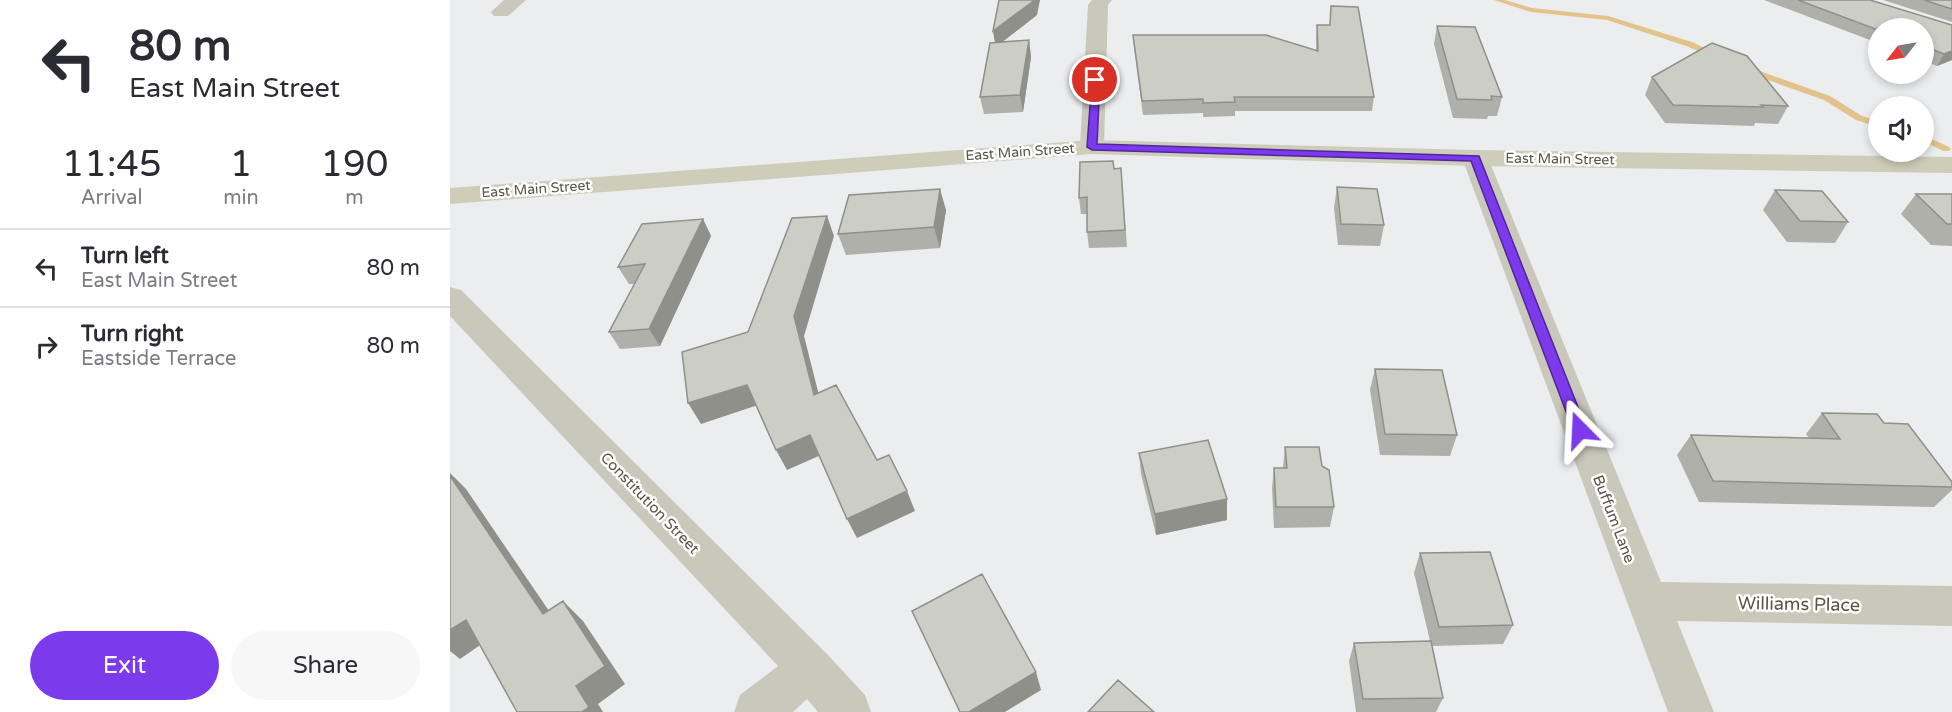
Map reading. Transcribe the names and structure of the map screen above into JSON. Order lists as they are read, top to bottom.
{
  "streets": {
    "main road": ["East Main Street"],
    "street": ["Constitution Street", "Buffum Lane", "Williams Place"]
  },
  "crossings": [
    ["East Main Street", "Buffum Lane"],
    ["Buffum Lane", "Williams Place"]
  ],
  "north": "bottom left",
  "page": {
    "turn": ["80 m", "East Main Street"],
    "eta": [
      "11:45",
      "Arrival",
      "1",
      "min",
      "190",
      "m"
    ],
    "list": [
      {
        "name": "Turn left",
        "note": "East Main Street",
        "value": "80 m"
      },
      {
        "name": "Turn right",
        "note": "Eastside Terrace",
        "value": "80 m"
      }
    ],
    "buttons": ["Exit", "Share"]
  }
}
